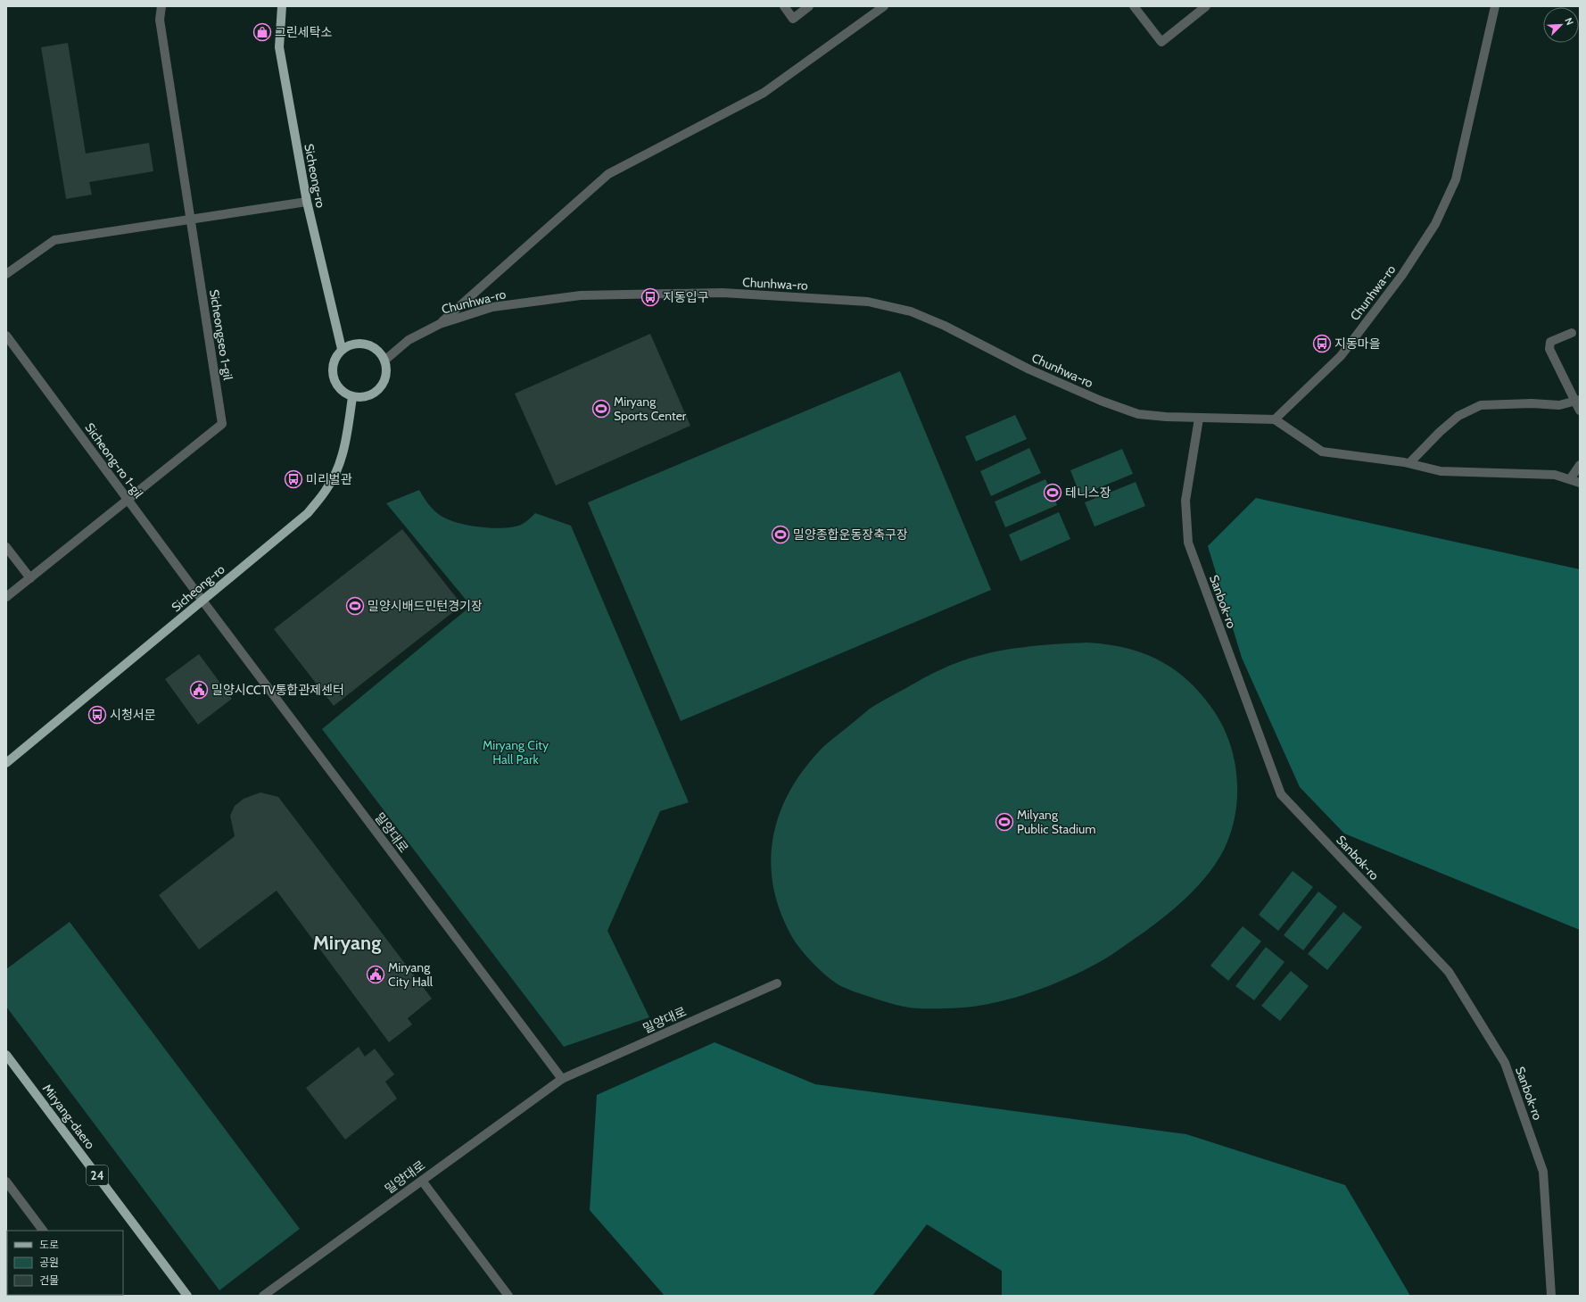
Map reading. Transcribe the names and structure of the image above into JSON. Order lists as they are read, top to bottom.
{
  "streets": {
    "main road": ["Sicheong-ro", "Miryang-daero", "24"],
    "street": [
      "Chunhwa-ro",
      "Sicheongseo 1-gil",
      "Sicheong-ro 1-gil",
      "Sanbok-ro",
      "밀양대로"
    ]
  },
  "crossings": [
    ["Sicheong-ro", "Chunhwa-ro"],
    ["Sicheong-ro", "Sicheong-ro 1-gil"],
    ["Sicheong-ro", "밀양대로"],
    ["Chunhwa-ro", "Sanbok-ro"],
    ["Sicheongseo 1-gil", "Sicheong-ro 1-gil"],
    ["Sicheong-ro 1-gil", "밀양대로"]
  ],
  "districts": ["Miryang"],
  "parks": ["Miryang City Hall Park"],
  "places": {
    "shop": ["그린세탁소"],
    "bus stop": [
      "지동입구",
      "지동마을",
      "미리벌관",
      "시청서문"
    ],
    "sports": [
      "Miryang Sports Center",
      "테니스장",
      "밀양종합운동장축구장",
      "밀양시배드민턴경기장",
      "Milyang Public Stadium"
    ],
    "public building": ["밀양시CCTV통합관제센터", "Miryang City Hall"]
  },
  "legend": ["도로", "공원", "건물"],
  "north": "top right"
}
